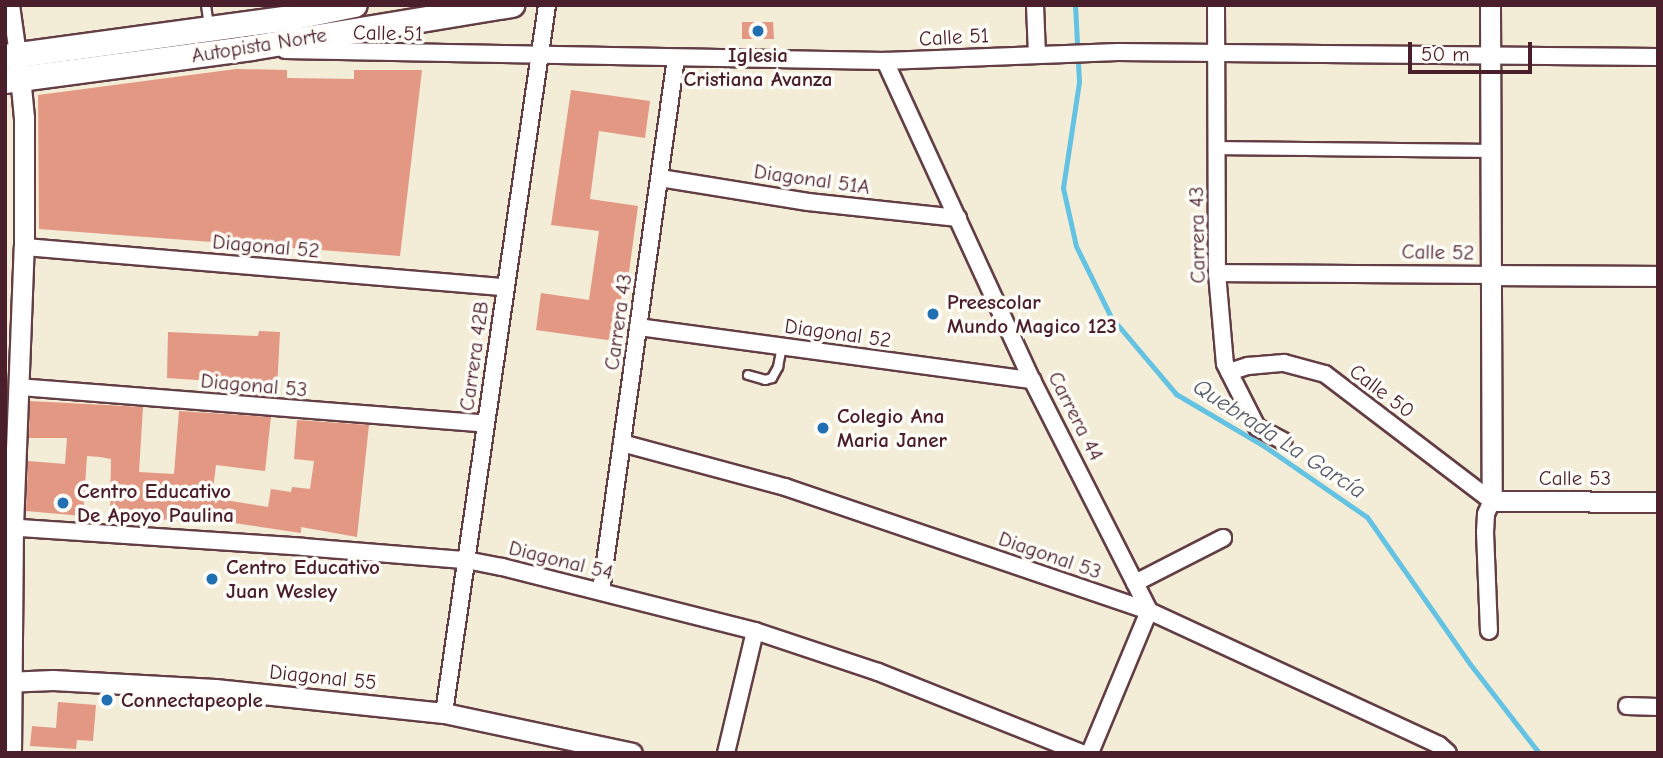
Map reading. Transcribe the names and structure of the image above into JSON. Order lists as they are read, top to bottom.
{
  "streets": {
    "main road": ["Autopista Norte"],
    "street": [
      "Calle 51",
      "Diagonal 51A",
      "Carrera 43",
      "Diagonal 52",
      "Calle 52",
      "Carrera 42B",
      "Diagonal 53",
      "Calle 50",
      "Carrera 44",
      "Calle 53",
      "Diagonal 54",
      "Diagonal 55"
    ]
  },
  "crossings": [
    ["Calle 51", "Autopista Norte"],
    ["Calle 51", "Carrera 43"],
    ["Calle 51", "Carrera 42B"],
    ["Calle 51", "Carrera 44"],
    ["Diagonal 51A", "Carrera 43"],
    ["Diagonal 51A", "Carrera 44"],
    ["Carrera 43", "Diagonal 52"],
    ["Carrera 43", "Calle 52"],
    ["Carrera 43", "Diagonal 53"],
    ["Carrera 43", "Calle 50"],
    ["Carrera 43", "Diagonal 54"],
    ["Diagonal 52", "Carrera 42B"],
    ["Diagonal 52", "Carrera 44"],
    ["Carrera 42B", "Diagonal 53"],
    ["Carrera 42B", "Diagonal 54"],
    ["Carrera 42B", "Diagonal 55"],
    ["Diagonal 53", "Carrera 44"],
    ["Calle 50", "Calle 53"]
  ],
  "water": ["Quebrada La García"],
  "places": [
    "Iglesia Cristiana Avanza",
    "Preescolar Mundo Magico 123",
    "Colegio Ana Maria Janer",
    "Centro Educativo De Apoyo Paulina",
    "Centro Educativo Juan Wesley",
    "Connectapeople"
  ],
  "scale_bar": "50 m"
}
